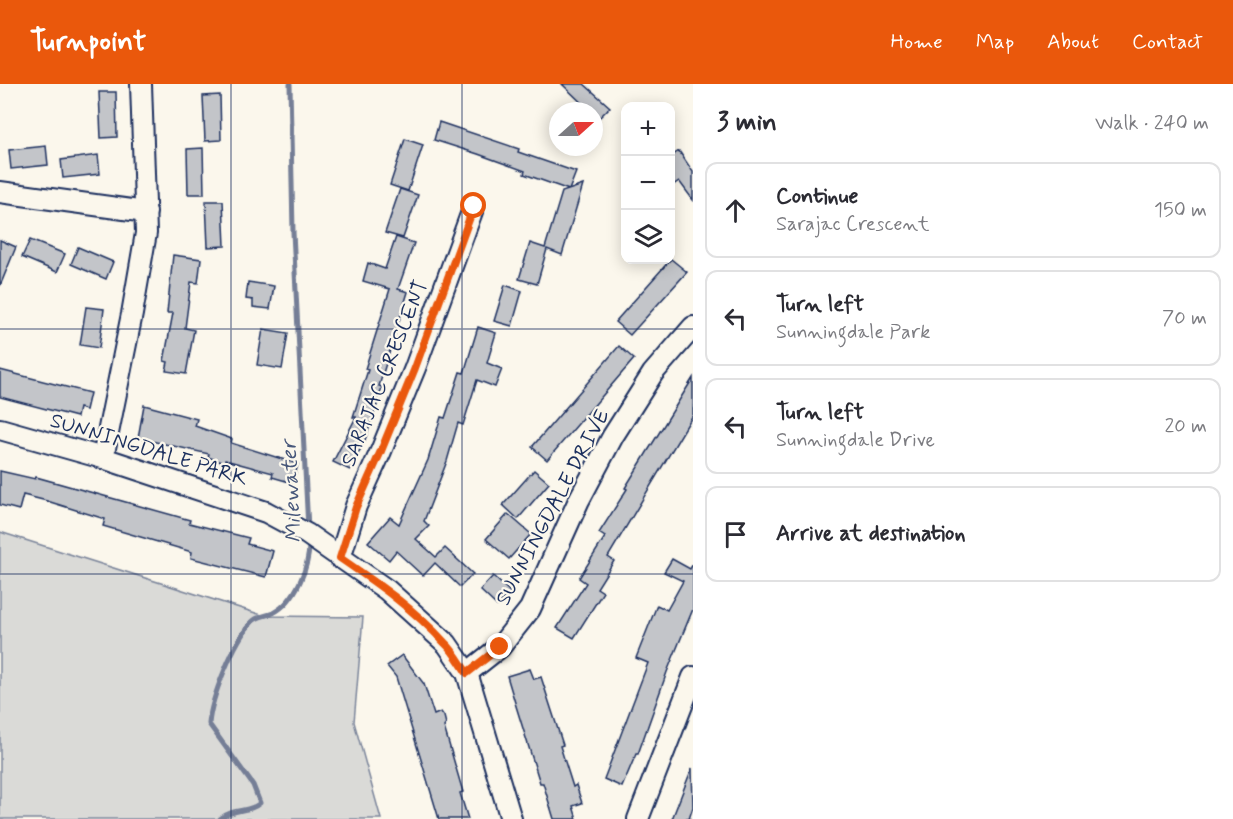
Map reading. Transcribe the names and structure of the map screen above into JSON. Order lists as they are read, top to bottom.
{
  "streets": {
    "street": ["SARAJAC CRESCENT", "SUNNINGDALE PARK", "SUNNINGDALE DRIVE"]
  },
  "crossings": [
    ["SARAJAC CRESCENT", "SUNNINGDALE PARK"],
    ["SUNNINGDALE PARK", "SUNNINGDALE DRIVE"]
  ],
  "water": ["Milewater"],
  "north": "right",
  "page": {
    "header": "Turnpoint",
    "nav": [
      "Home",
      "Map",
      "About",
      "Contact"
    ],
    "heading": ["3 min", "Walk · 240 m"],
    "map_buttons": ["+", "−"],
    "list": [
      ["Continue", "Sarajac Crescent", "150 m"],
      ["Turn left", "Sunningdale Park", "70 m"],
      ["Turn left", "Sunningdale Drive", "20 m"],
      "Arrive at destination"
    ]
  }
}
